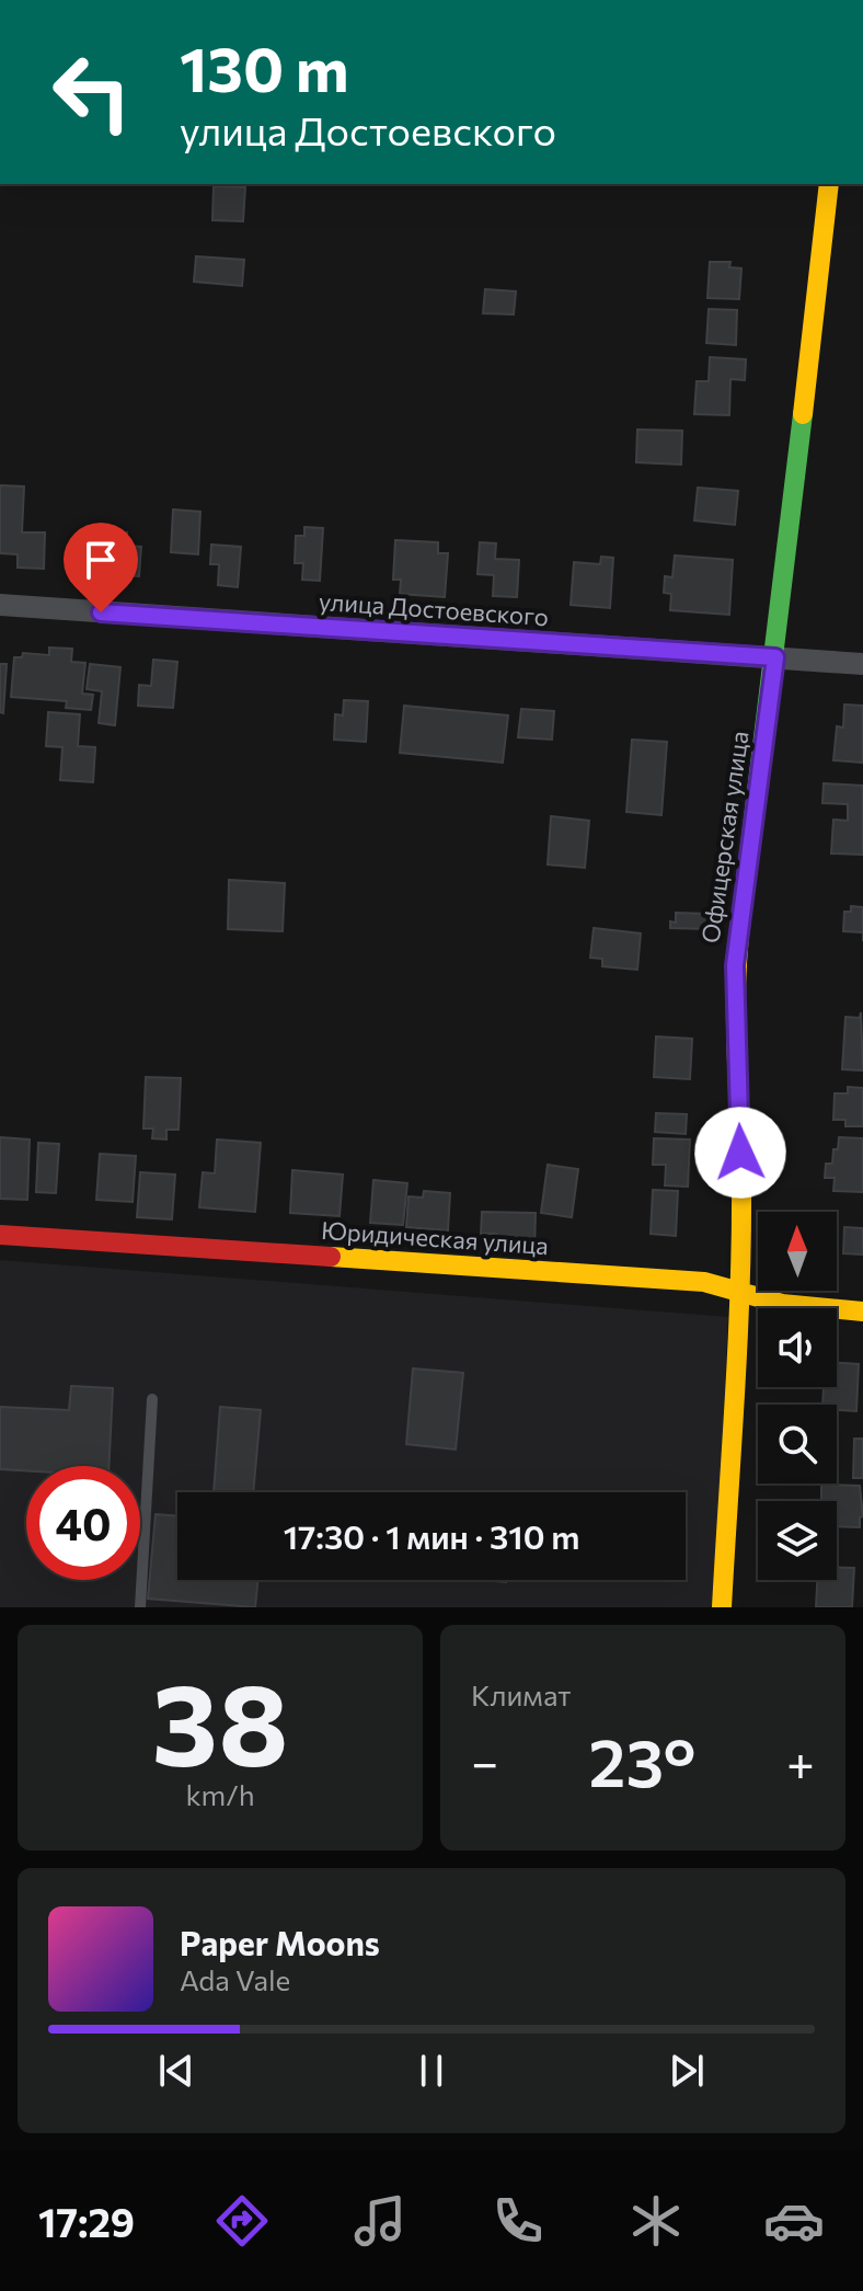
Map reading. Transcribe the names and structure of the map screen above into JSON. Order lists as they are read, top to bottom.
{
  "streets": {
    "street": ["улица Достоевского", "Офицерская улица", "Юридическая улица"]
  },
  "crossings": [
    ["улица Достоевского", "Офицерская улица"],
    ["Офицерская улица", "Юридическая улица"]
  ],
  "north": "top",
  "page": {
    "turn": ["130 m", "улица Достоевского"],
    "limit": "40",
    "trip": "17:30 · 1 мин · 310 m",
    "tile": [
      ["38", "km/h"],
      "Климат"
    ],
    "heat": ["−", "23°", "+"],
    "song": ["Paper Moons", "Ada Vale"],
    "tabs": "17:29"
  }
}
